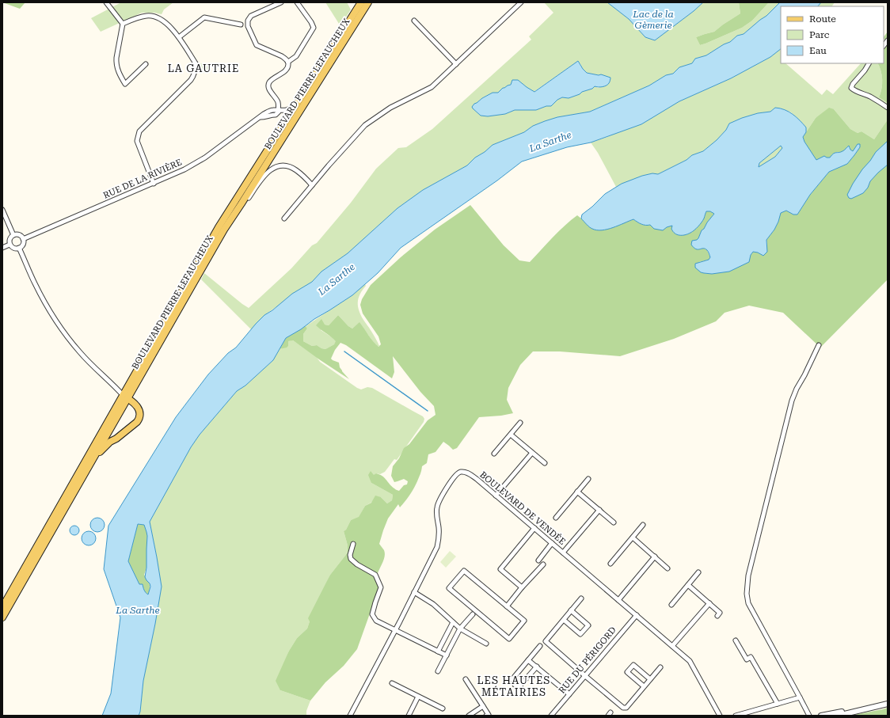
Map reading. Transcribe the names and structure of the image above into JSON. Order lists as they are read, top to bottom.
{
  "streets": {
    "main road": ["BOULEVARD PIERRE LEFAUCHEUX"],
    "street": ["RUE DE LA RIVIÈRE", "BOULEVARD DE VENDÉE", "RUE DU PÉRIGORD"]
  },
  "crossings": [
    ["BOULEVARD PIERRE LEFAUCHEUX", "RUE DE LA RIVIÈRE"],
    ["BOULEVARD DE VENDÉE", "RUE DU PÉRIGORD"]
  ],
  "districts": ["LA GAUTRIE", "LES HAUTES MÉTAIRIES"],
  "water": ["Lac de la Gèmerie", "La Sarthe"],
  "legend": ["Route", "Parc", "Eau"]
}
